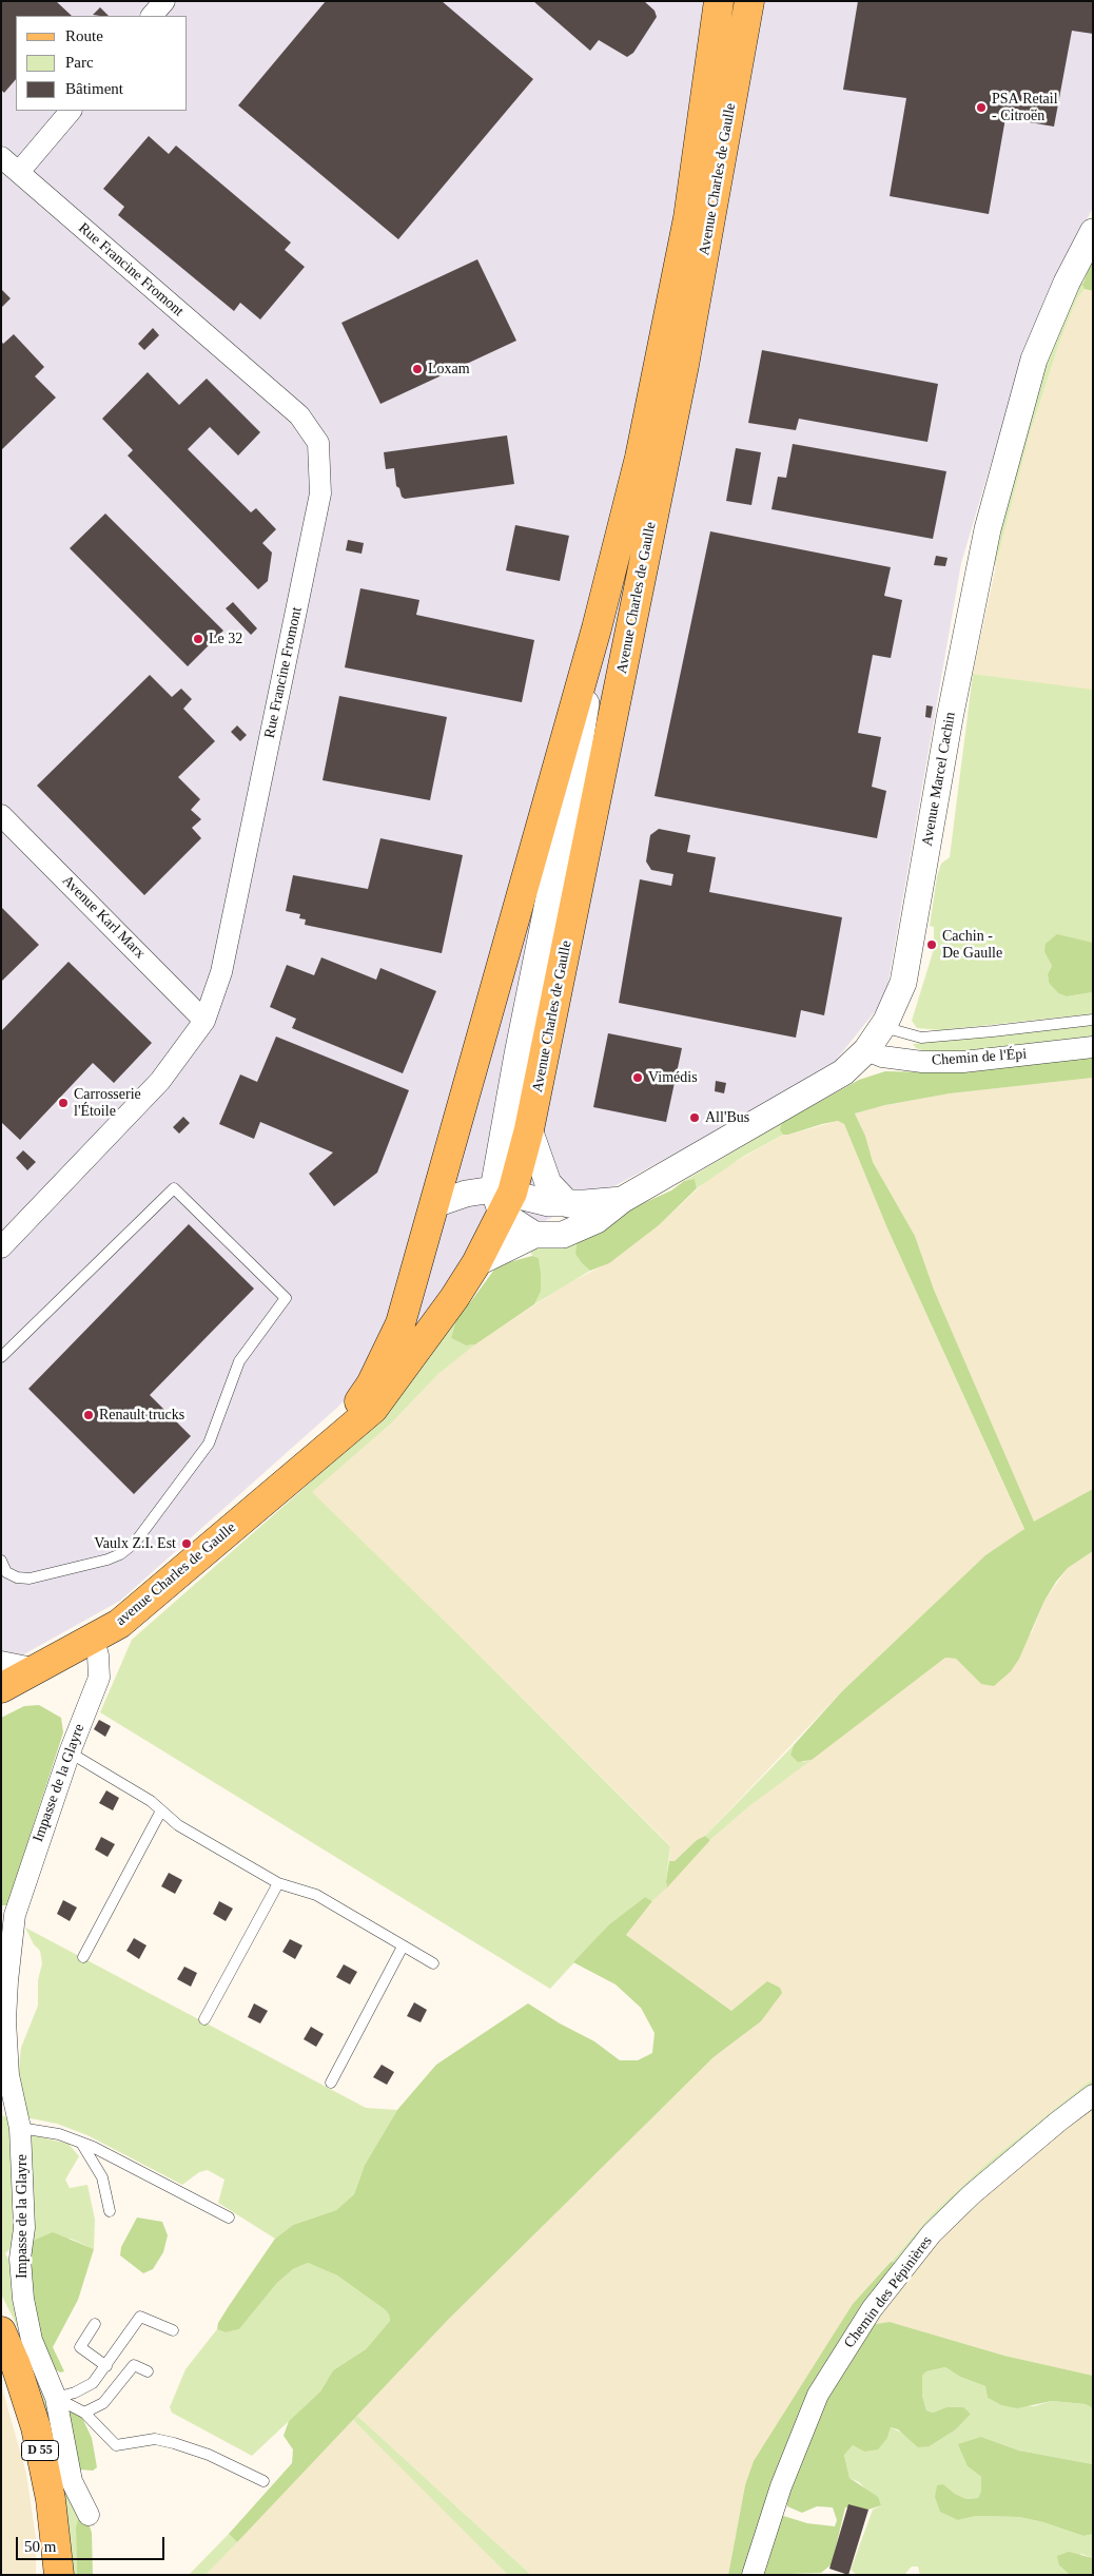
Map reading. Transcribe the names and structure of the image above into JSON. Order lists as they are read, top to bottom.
{
  "streets": {
    "main road": ["Avenue Charles de Gaulle", "avenue Charles de Gaulle", "D 55"],
    "street": [
      "Rue Francine Fromont",
      "Avenue Marcel Cachin",
      "Avenue Karl Marx",
      "Chemin de l'Épi",
      "Impasse de la Glayre",
      "Chemin des Pépinières"
    ]
  },
  "crossings": [
    ["Avenue Charles de Gaulle", "Avenue Marcel Cachin"],
    ["Avenue Charles de Gaulle", "avenue Charles de Gaulle"],
    ["Rue Francine Fromont", "Avenue Karl Marx"],
    ["Avenue Marcel Cachin", "Chemin de l'Épi"],
    ["Avenue Marcel Cachin", "avenue Charles de Gaulle"],
    ["avenue Charles de Gaulle", "Impasse de la Glayre"]
  ],
  "places": [
    "PSA Retail - Citroën",
    "Loxam",
    "Le 32",
    "Cachin - De Gaulle",
    "Vimédis",
    "Carrosserie l'Étoile",
    "All'Bus",
    "Renault trucks",
    "Vaulx Z.I. Est"
  ],
  "legend": ["Route", "Parc", "Bâtiment"],
  "scale_bar": "50 m"
}
